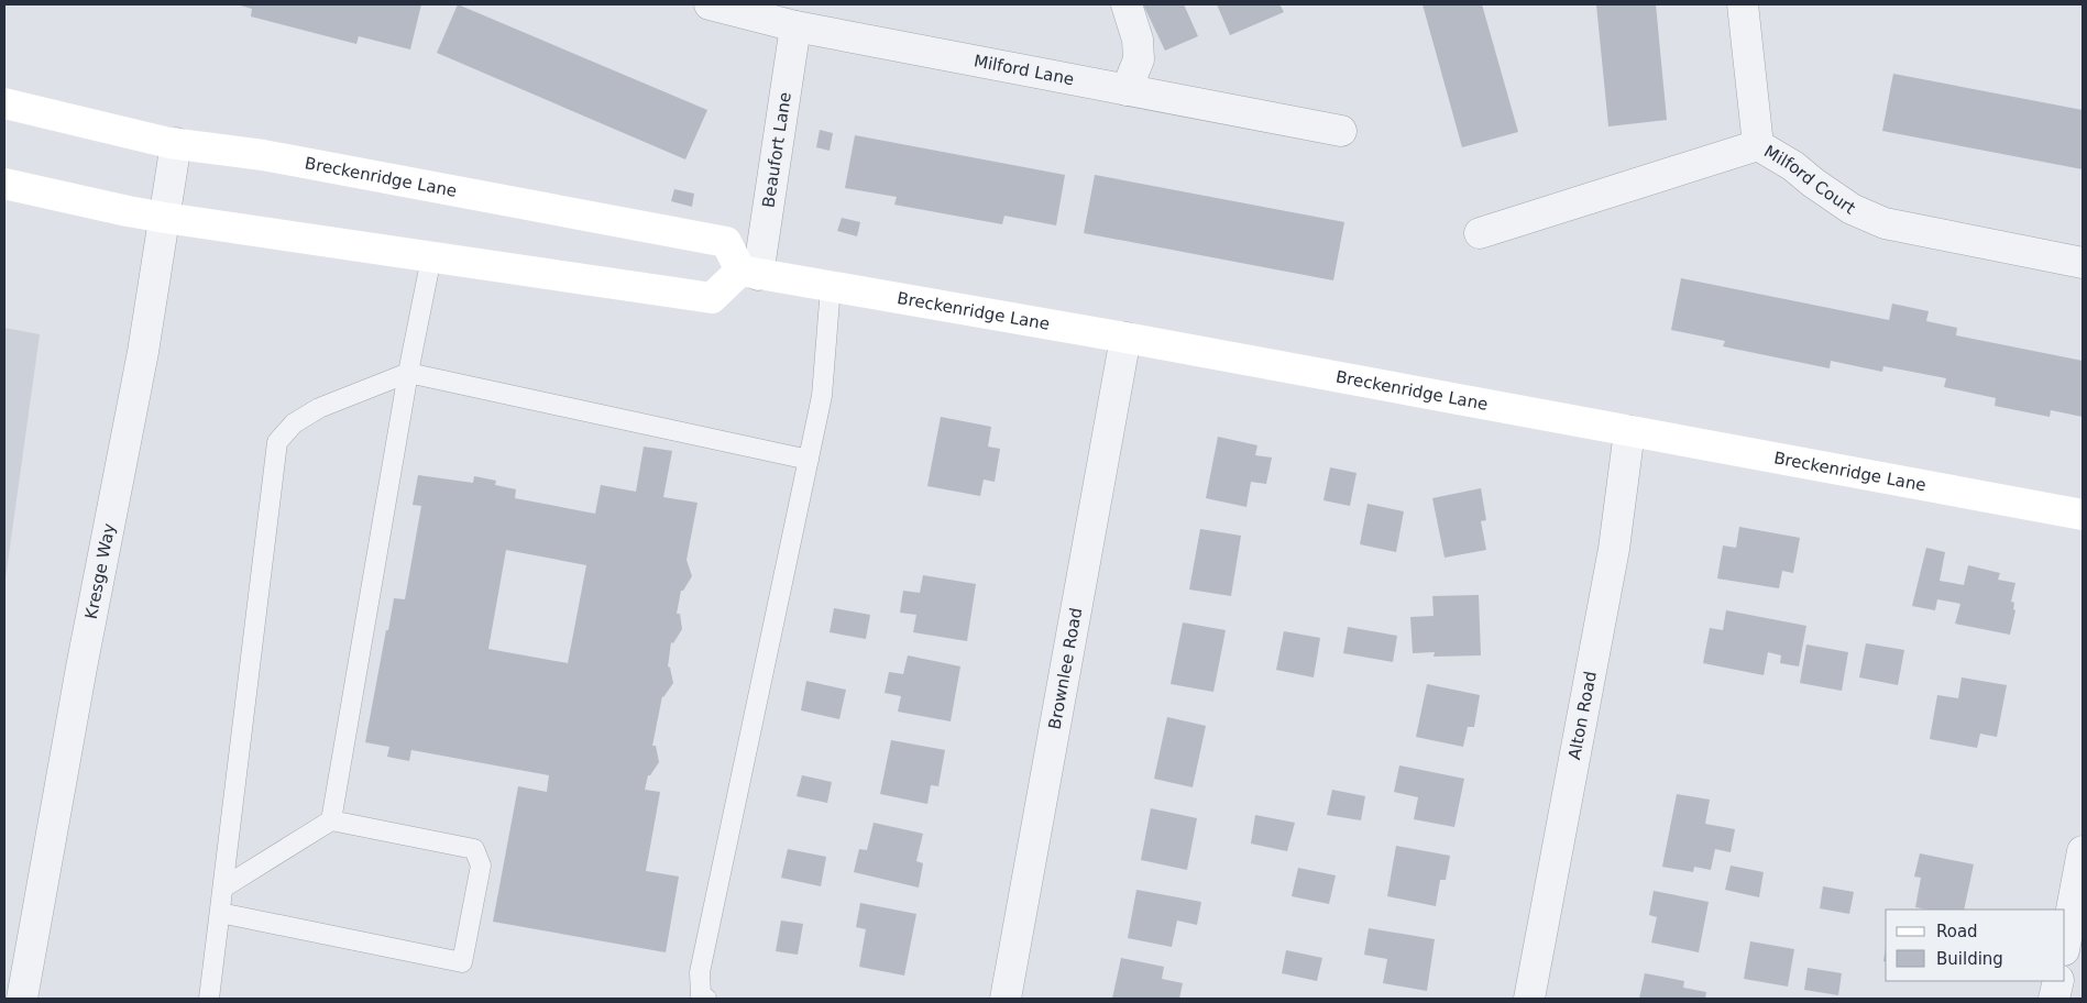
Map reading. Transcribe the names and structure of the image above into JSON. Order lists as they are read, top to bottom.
{
  "streets": {
    "main road": ["Breckenridge Lane"],
    "street": [
      "Milford Lane",
      "Beaufort Lane",
      "Milford Court",
      "Kresge Way",
      "Brownlee Road",
      "Alton Road"
    ]
  },
  "crossings": [
    ["Milford Lane", "Beaufort Lane"],
    ["Beaufort Lane", "Breckenridge Lane"],
    ["Breckenridge Lane", "Kresge Way"],
    ["Breckenridge Lane", "Brownlee Road"],
    ["Breckenridge Lane", "Alton Road"]
  ],
  "legend": ["Road", "Building"]
}
